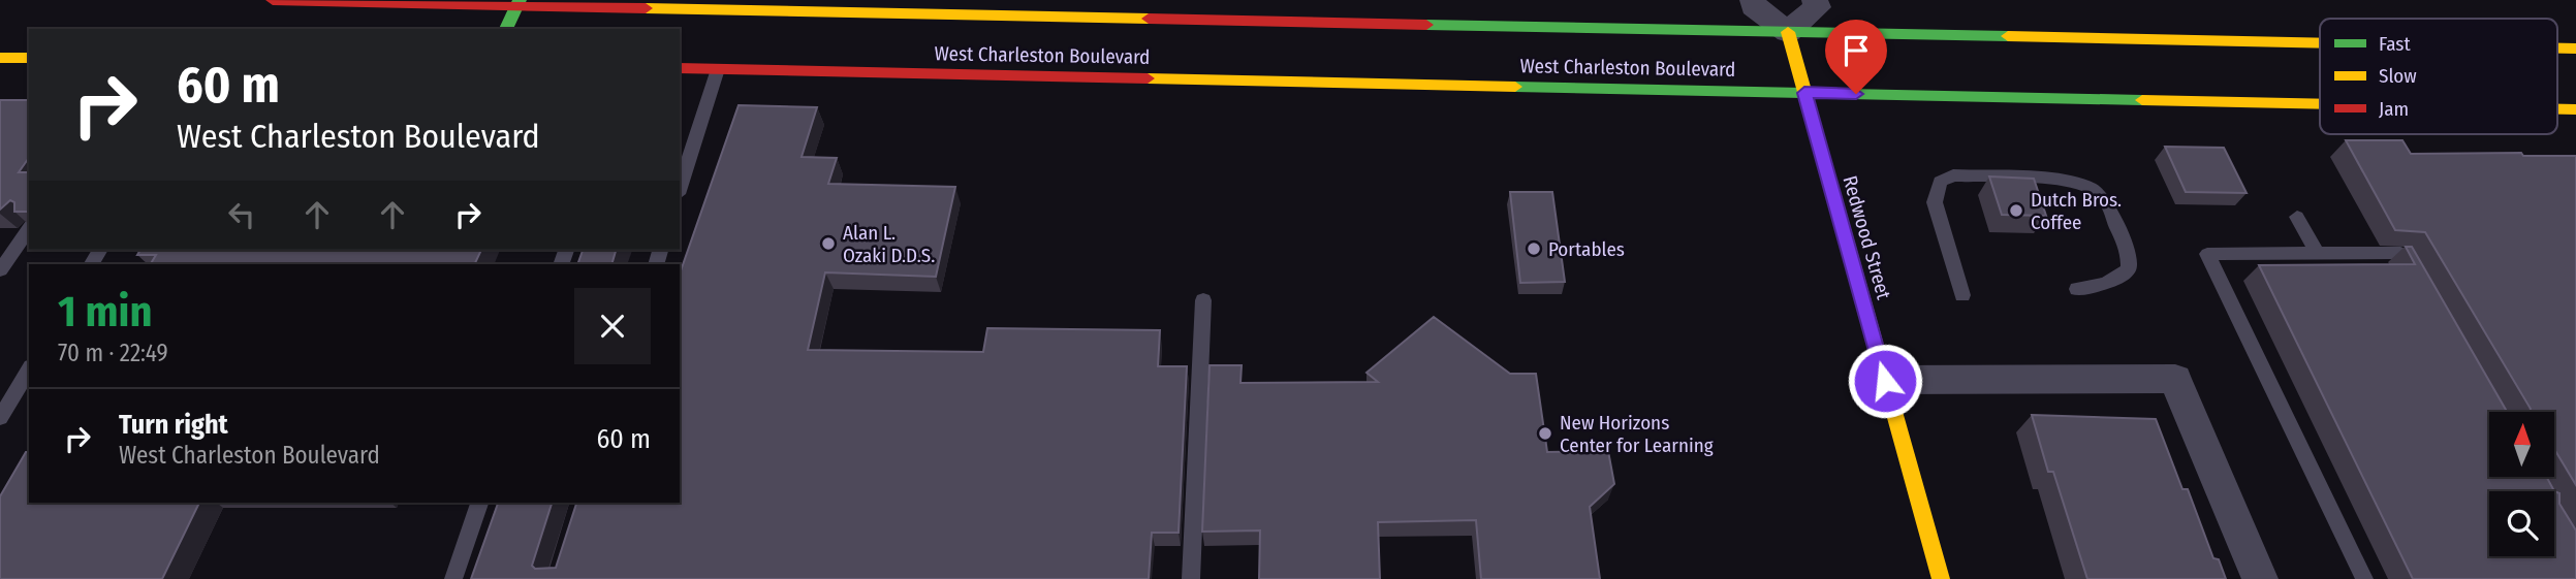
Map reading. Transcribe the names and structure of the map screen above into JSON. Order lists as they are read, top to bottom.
{
  "streets": {
    "main road": ["West Charleston Boulevard", "Redwood Street"]
  },
  "crossings": [
    ["West Charleston Boulevard", "Redwood Street"]
  ],
  "places": [
    "Dutch Bros. Coffee",
    "Alan L. Ozaki D.D.S.",
    "Portables",
    "New Horizons Center for Learning"
  ],
  "legend": ["Fast", "Slow", "Jam"],
  "north": "top",
  "page": {
    "turn": ["60 m", "West Charleston Boulevard"],
    "heading": ["1 min", "70 m · 22:49"],
    "list": [
      {
        "name": "Turn right",
        "note": "West Charleston Boulevard",
        "value": "60 m"
      }
    ]
  }
}
